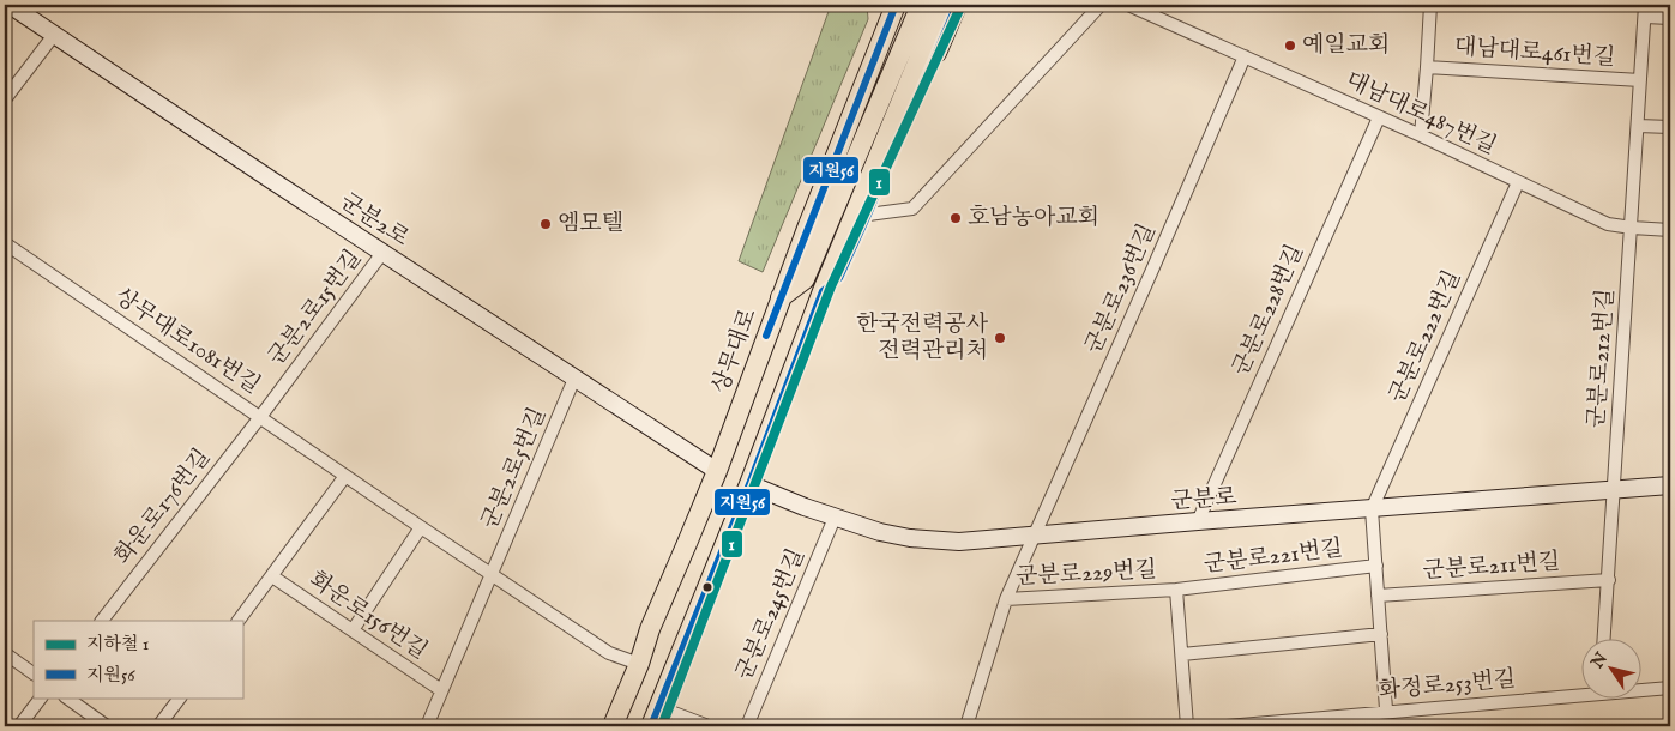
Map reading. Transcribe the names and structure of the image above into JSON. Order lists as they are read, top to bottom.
{
  "streets": {
    "main road": ["상무대로"],
    "street": [
      "대남대로461번길",
      "대남대로487번길",
      "군분2로",
      "군분로236번길",
      "군분2로15번길",
      "군분로228번길",
      "군분로222번길",
      "상무대로1081번길",
      "군분로212번길",
      "군분2로5번길",
      "군분로",
      "화운로176번길",
      "군분로221번길",
      "군분로211번길",
      "군분로229번길",
      "군분로245번길",
      "화운로156번길",
      "화정로253번길"
    ]
  },
  "crossings": [
    ["대남대로461번길", "대남대로487번길"],
    ["대남대로461번길", "군분로212번길"],
    ["대남대로487번길", "군분로236번길"],
    ["대남대로487번길", "군분로228번길"],
    ["대남대로487번길", "군분로222번길"],
    ["대남대로487번길", "군분로212번길"],
    ["군분2로", "군분2로15번길"],
    ["군분2로", "상무대로"],
    ["군분2로", "군분2로5번길"],
    ["군분로236번길", "군분로"],
    ["군분로236번길", "군분로229번길"],
    ["군분2로15번길", "상무대로1081번길"],
    ["군분2로15번길", "화운로176번길"],
    ["군분로228번길", "군분로"],
    ["군분로222번길", "군분로"],
    ["군분로222번길", "군분로221번길"],
    ["상무대로1081번길", "상무대로"],
    ["상무대로1081번길", "군분2로5번길"],
    ["상무대로1081번길", "화운로176번길"],
    ["상무대로1081번길", "화운로156번길"],
    ["군분로212번길", "군분로"],
    ["군분2로5번길", "화운로156번길"],
    ["군분로", "군분로221번길"],
    ["군분로", "군분로245번길"],
    ["군분로221번길", "군분로211번길"],
    ["군분로221번길", "군분로229번길"],
    ["군분로221번길", "화정로253번길"]
  ],
  "places": [
    "예일교회",
    "호남농아교회",
    "엠모텔",
    "한국전력공사 전력관리처"
  ],
  "lines": ["metro line 1", "transit line 지원56"],
  "legend": ["지하철 1", "지원56"],
  "north": "top left"
}
